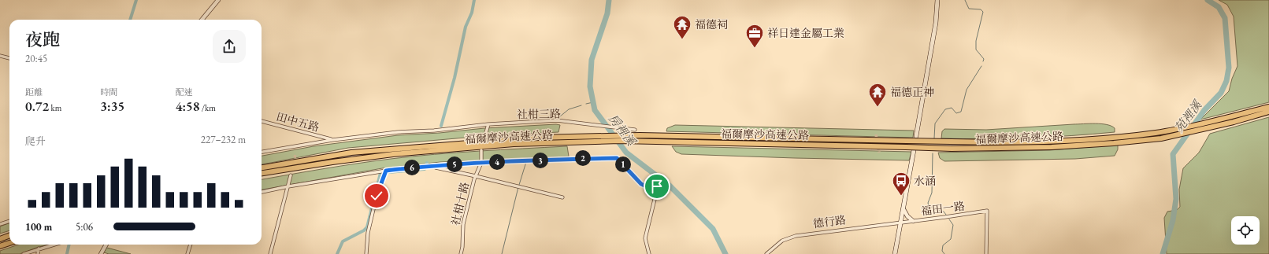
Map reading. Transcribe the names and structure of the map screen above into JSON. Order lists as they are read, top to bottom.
{
  "streets": {
    "highway": ["福爾摩沙高速公路"],
    "street": [
      "社柑三路",
      "田中五路",
      "社柑十路",
      "福田一路",
      "德行路"
    ]
  },
  "crossings": [
    ["社柑三路", "田中五路"],
    ["福田一路", "德行路"]
  ],
  "water": ["苑裡溪", "房裡溪"],
  "places": {
    "temple": ["福德祠", "福德正神"],
    "office": ["祥日達金屬工業"],
    "bus stop": ["水涵"]
  },
  "page": {
    "heading": ["夜跑", "20:45"],
    "stats": [
      ["距離", "0.72 km"],
      ["時間", "3:35"],
      ["配速", "4:58 /km"]
    ],
    "chart": ["爬升", "227–232 m"],
    "pins": [
      "2",
      "3",
      "4",
      "1",
      "5",
      "6"
    ],
    "list": [
      {
        "name": "100 m",
        "note": "5:06"
      }
    ]
  }
}
